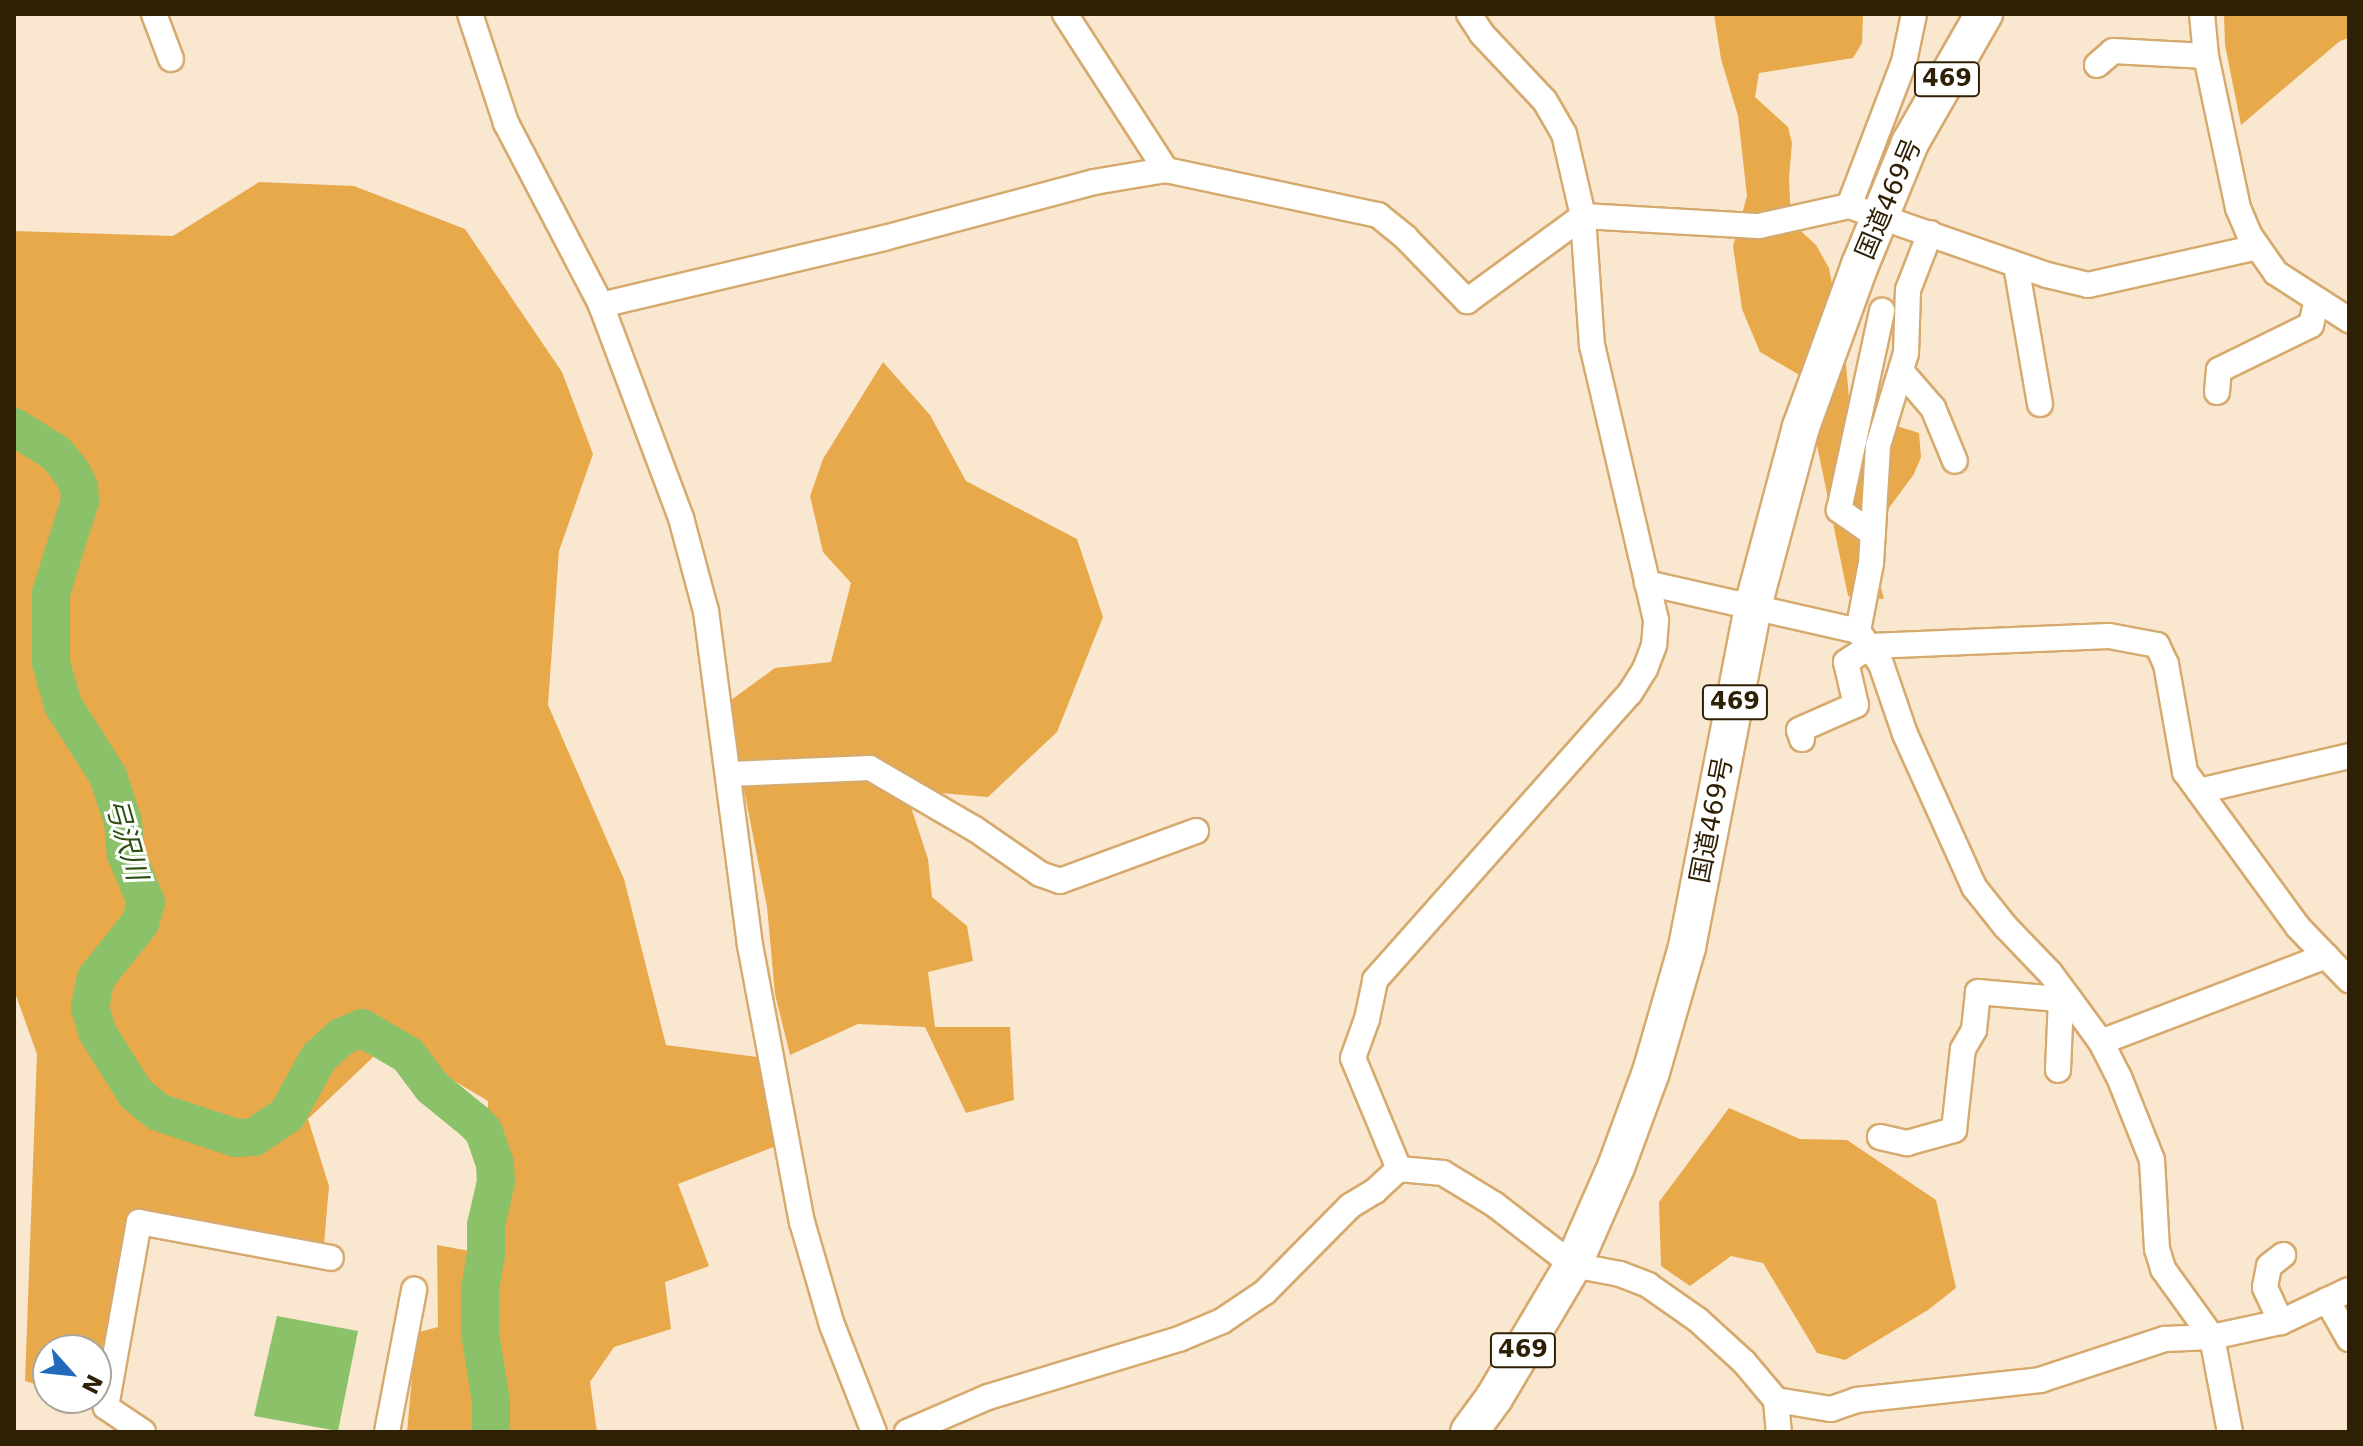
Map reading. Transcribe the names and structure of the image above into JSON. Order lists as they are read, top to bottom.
{
  "streets": {
    "highway": ["469", "国道469号"]
  },
  "water": ["弓沢川"],
  "north": "bottom right"
}
